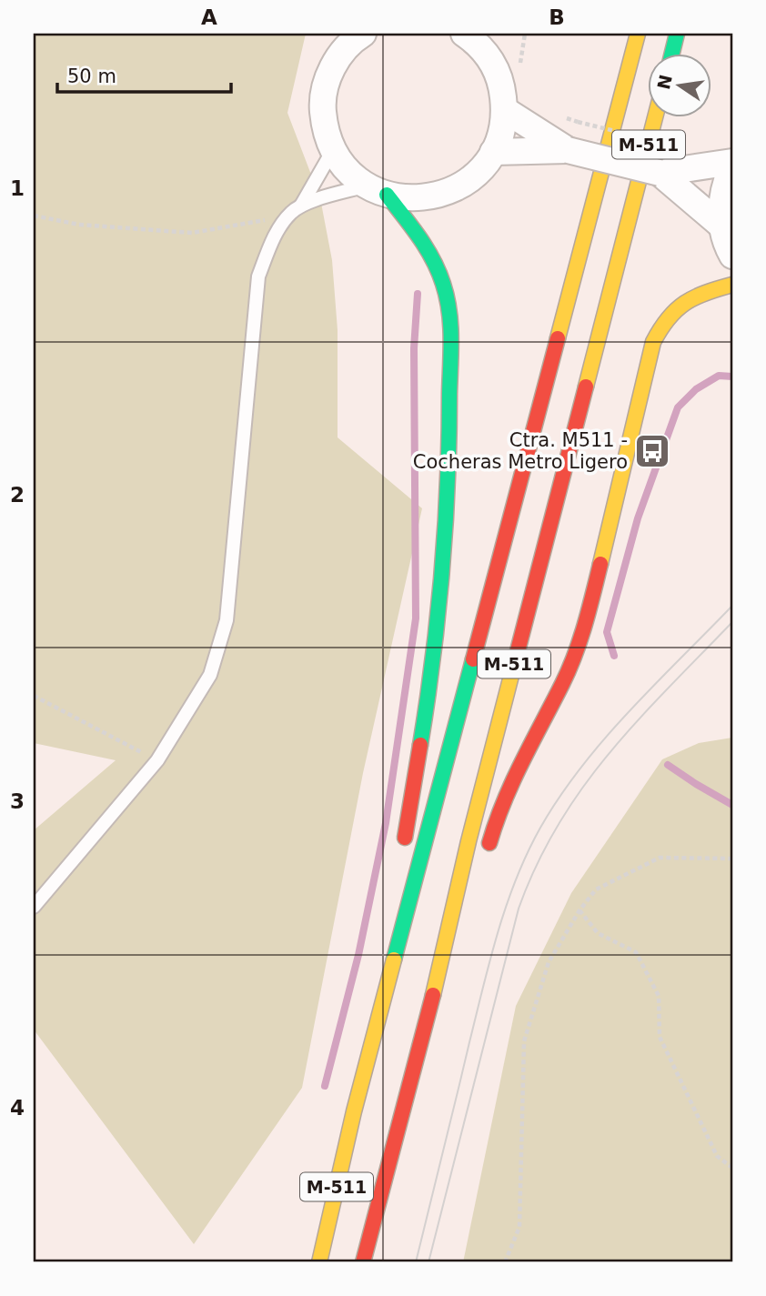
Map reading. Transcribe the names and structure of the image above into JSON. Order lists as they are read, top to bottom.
{
  "streets": {
    "highway": ["M-511"]
  },
  "places": {
    "bus stop": ["Ctra. M511 - Cocheras Metro Ligero"]
  },
  "scale_bar": "50 m",
  "north": "left",
  "grid": {
    "columns": ["A", "B"],
    "rows": [
      "1",
      "2",
      "3",
      "4"
    ]
  }
}
